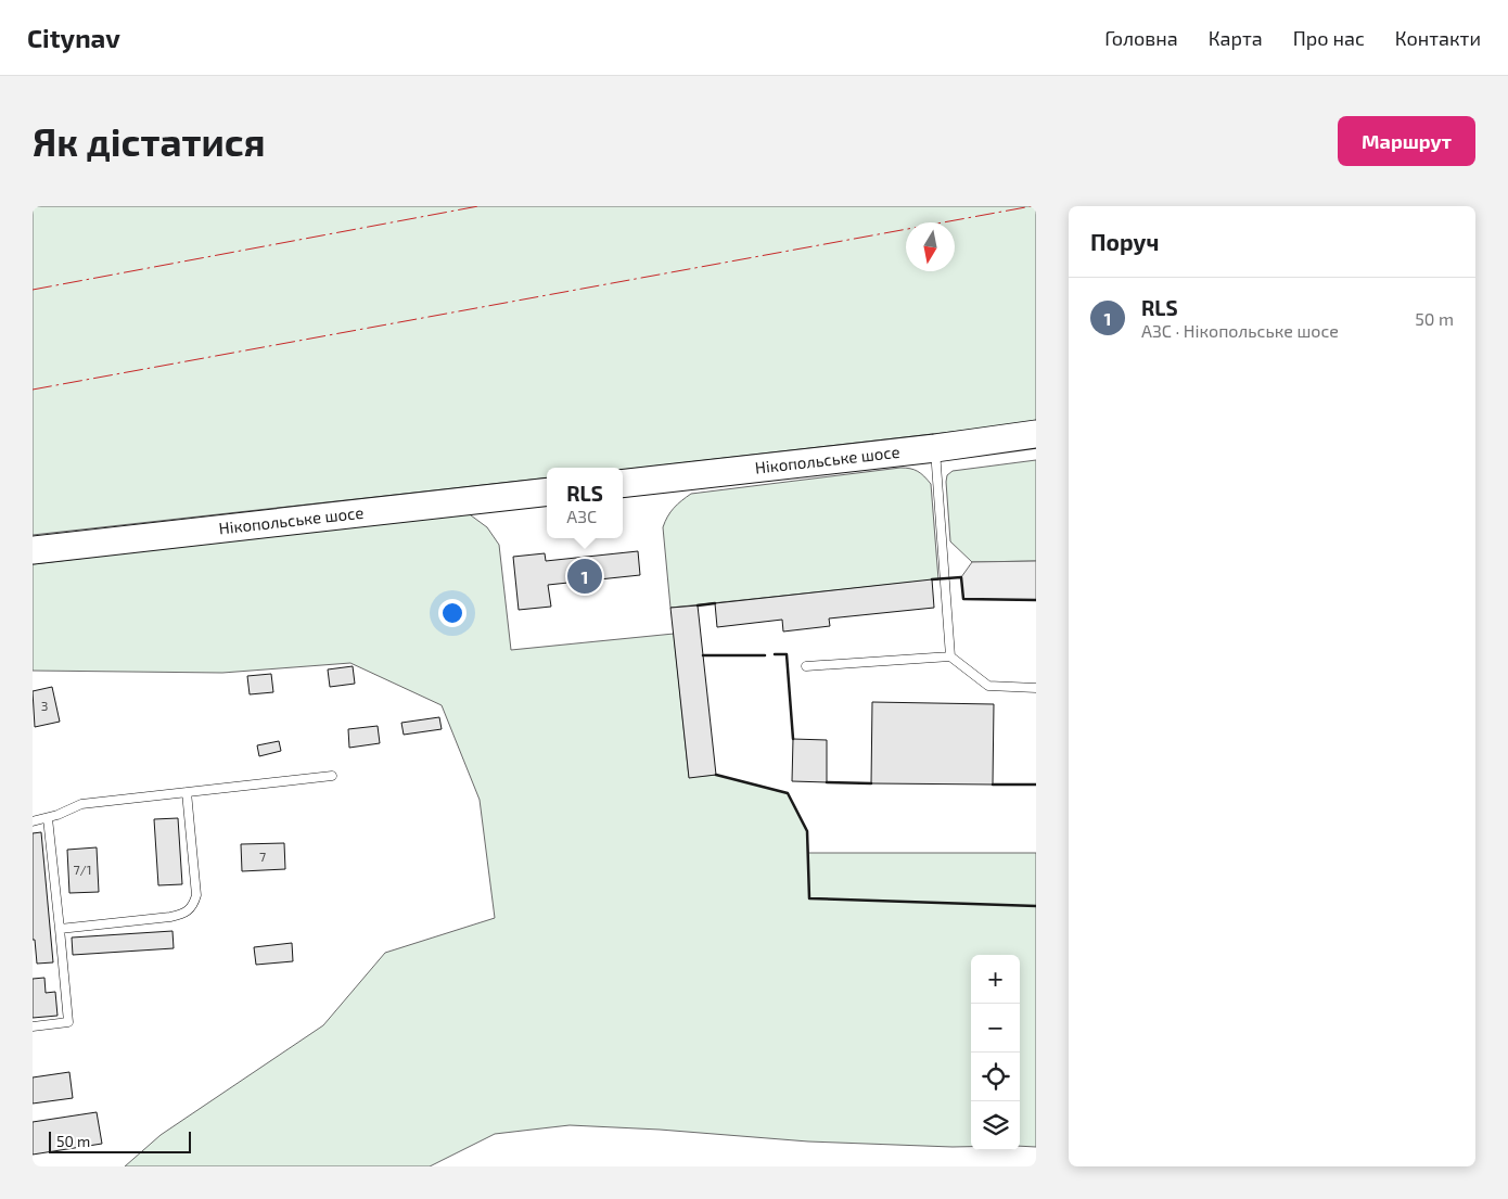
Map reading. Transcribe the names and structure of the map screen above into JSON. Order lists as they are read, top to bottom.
{
  "streets": {
    "main road": ["Нікопольське шосе"]
  },
  "house_numbers": ["3", "7", "7/1"],
  "scale_bar": "50 m",
  "north": "bottom",
  "page": {
    "header": "Citynav",
    "nav": [
      "Головна",
      "Карта",
      "Про нас",
      "Контакти"
    ],
    "buttons": "Маршрут",
    "title": "Як дістатися",
    "heading": "Поруч",
    "list": [
      {
        "mark": "1",
        "name": "RLS",
        "note": "АЗС · Нікопольське шосе",
        "value": "50 m"
      }
    ],
    "popup": ["RLS", "АЗС"],
    "pins": "1",
    "map_buttons": ["+", "−"],
    "scale": "50 m"
  }
}
